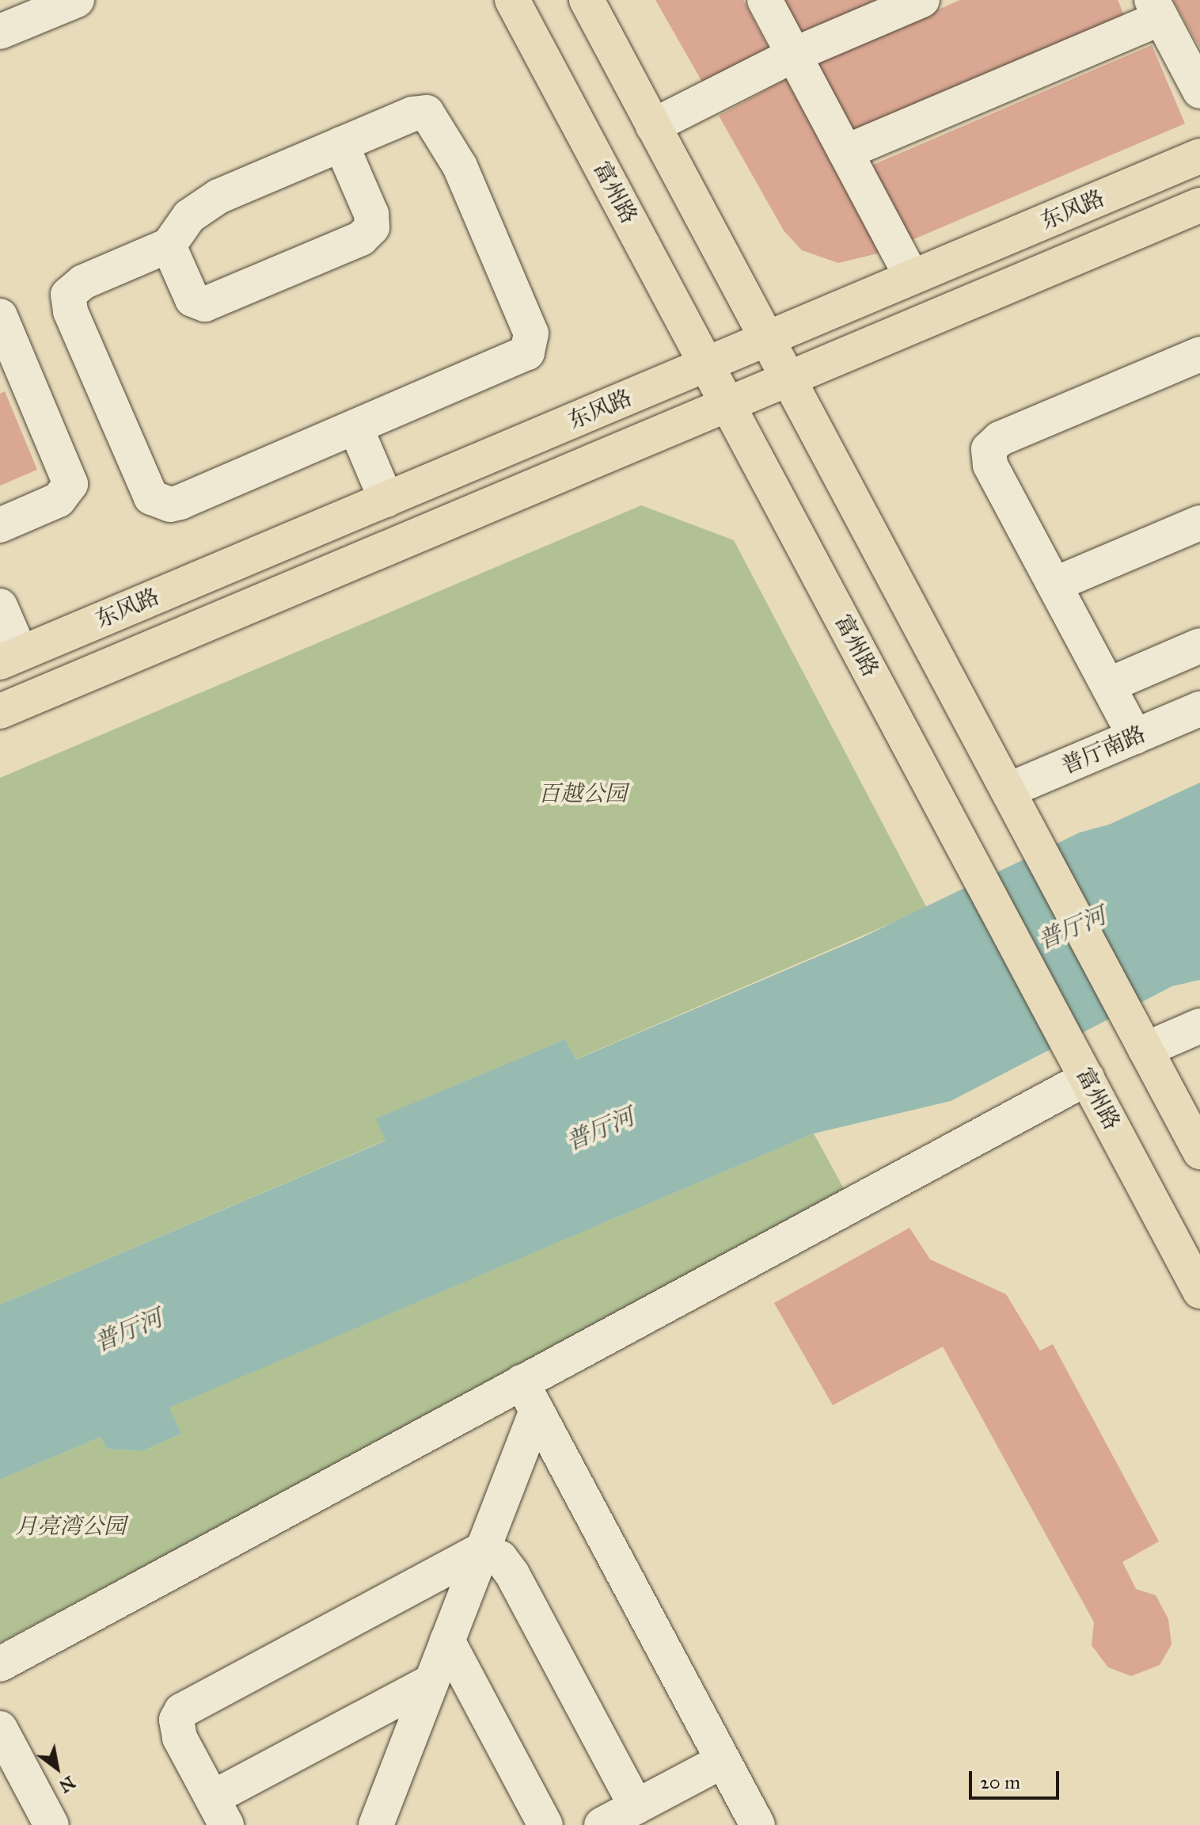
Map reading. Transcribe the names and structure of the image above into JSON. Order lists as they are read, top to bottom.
{
  "streets": {
    "main road": ["富州路", "东风路"],
    "street": ["普厅南路"]
  },
  "crossings": [
    ["富州路", "东风路"]
  ],
  "water": ["普厅河"],
  "parks": ["百越公园", "月亮湾公园"],
  "scale_bar": "20 m",
  "north": "bottom right"
}
